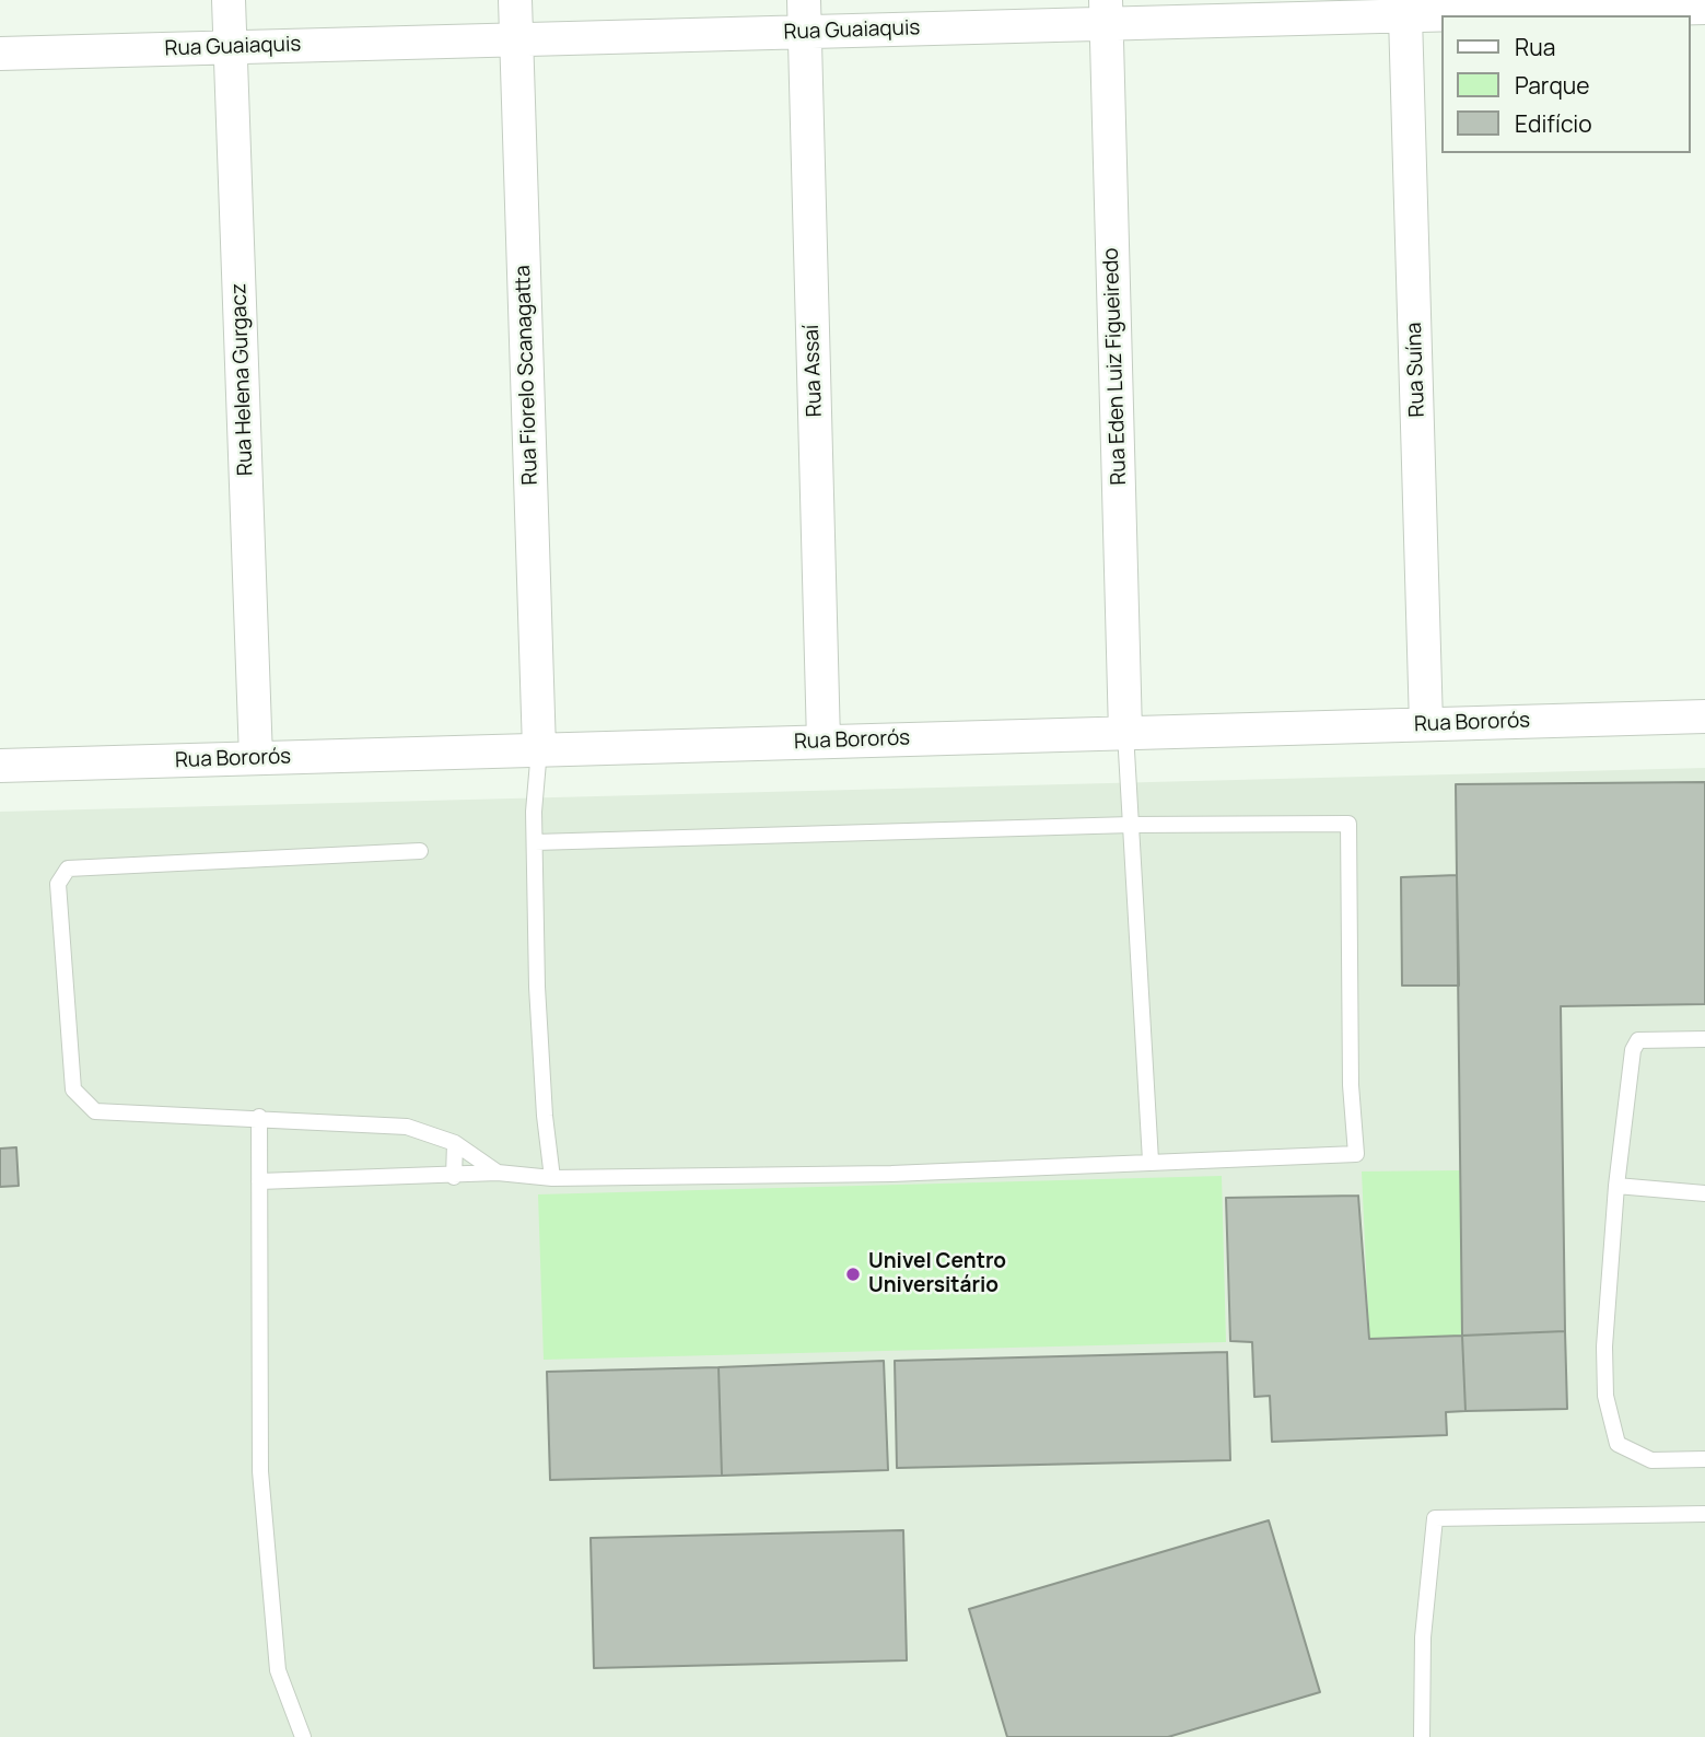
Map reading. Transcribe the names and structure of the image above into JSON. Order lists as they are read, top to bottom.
{
  "streets": {
    "street": [
      "Rua Guaiaquis",
      "Rua Eden Luiz Figueiredo",
      "Rua Suína",
      "Rua Assaí",
      "Rua Fiorelo Scanagatta",
      "Rua Helena Gurgacz",
      "Rua Bororós"
    ]
  },
  "crossings": [
    ["Rua Guaiaquis", "Rua Eden Luiz Figueiredo"],
    ["Rua Guaiaquis", "Rua Suína"],
    ["Rua Guaiaquis", "Rua Assaí"],
    ["Rua Guaiaquis", "Rua Fiorelo Scanagatta"],
    ["Rua Guaiaquis", "Rua Helena Gurgacz"],
    ["Rua Eden Luiz Figueiredo", "Rua Bororós"],
    ["Rua Suína", "Rua Bororós"],
    ["Rua Assaí", "Rua Bororós"],
    ["Rua Fiorelo Scanagatta", "Rua Bororós"],
    ["Rua Helena Gurgacz", "Rua Bororós"]
  ],
  "places": ["Univel Centro Universitário"],
  "legend": ["Rua", "Parque", "Edifício"]
}
